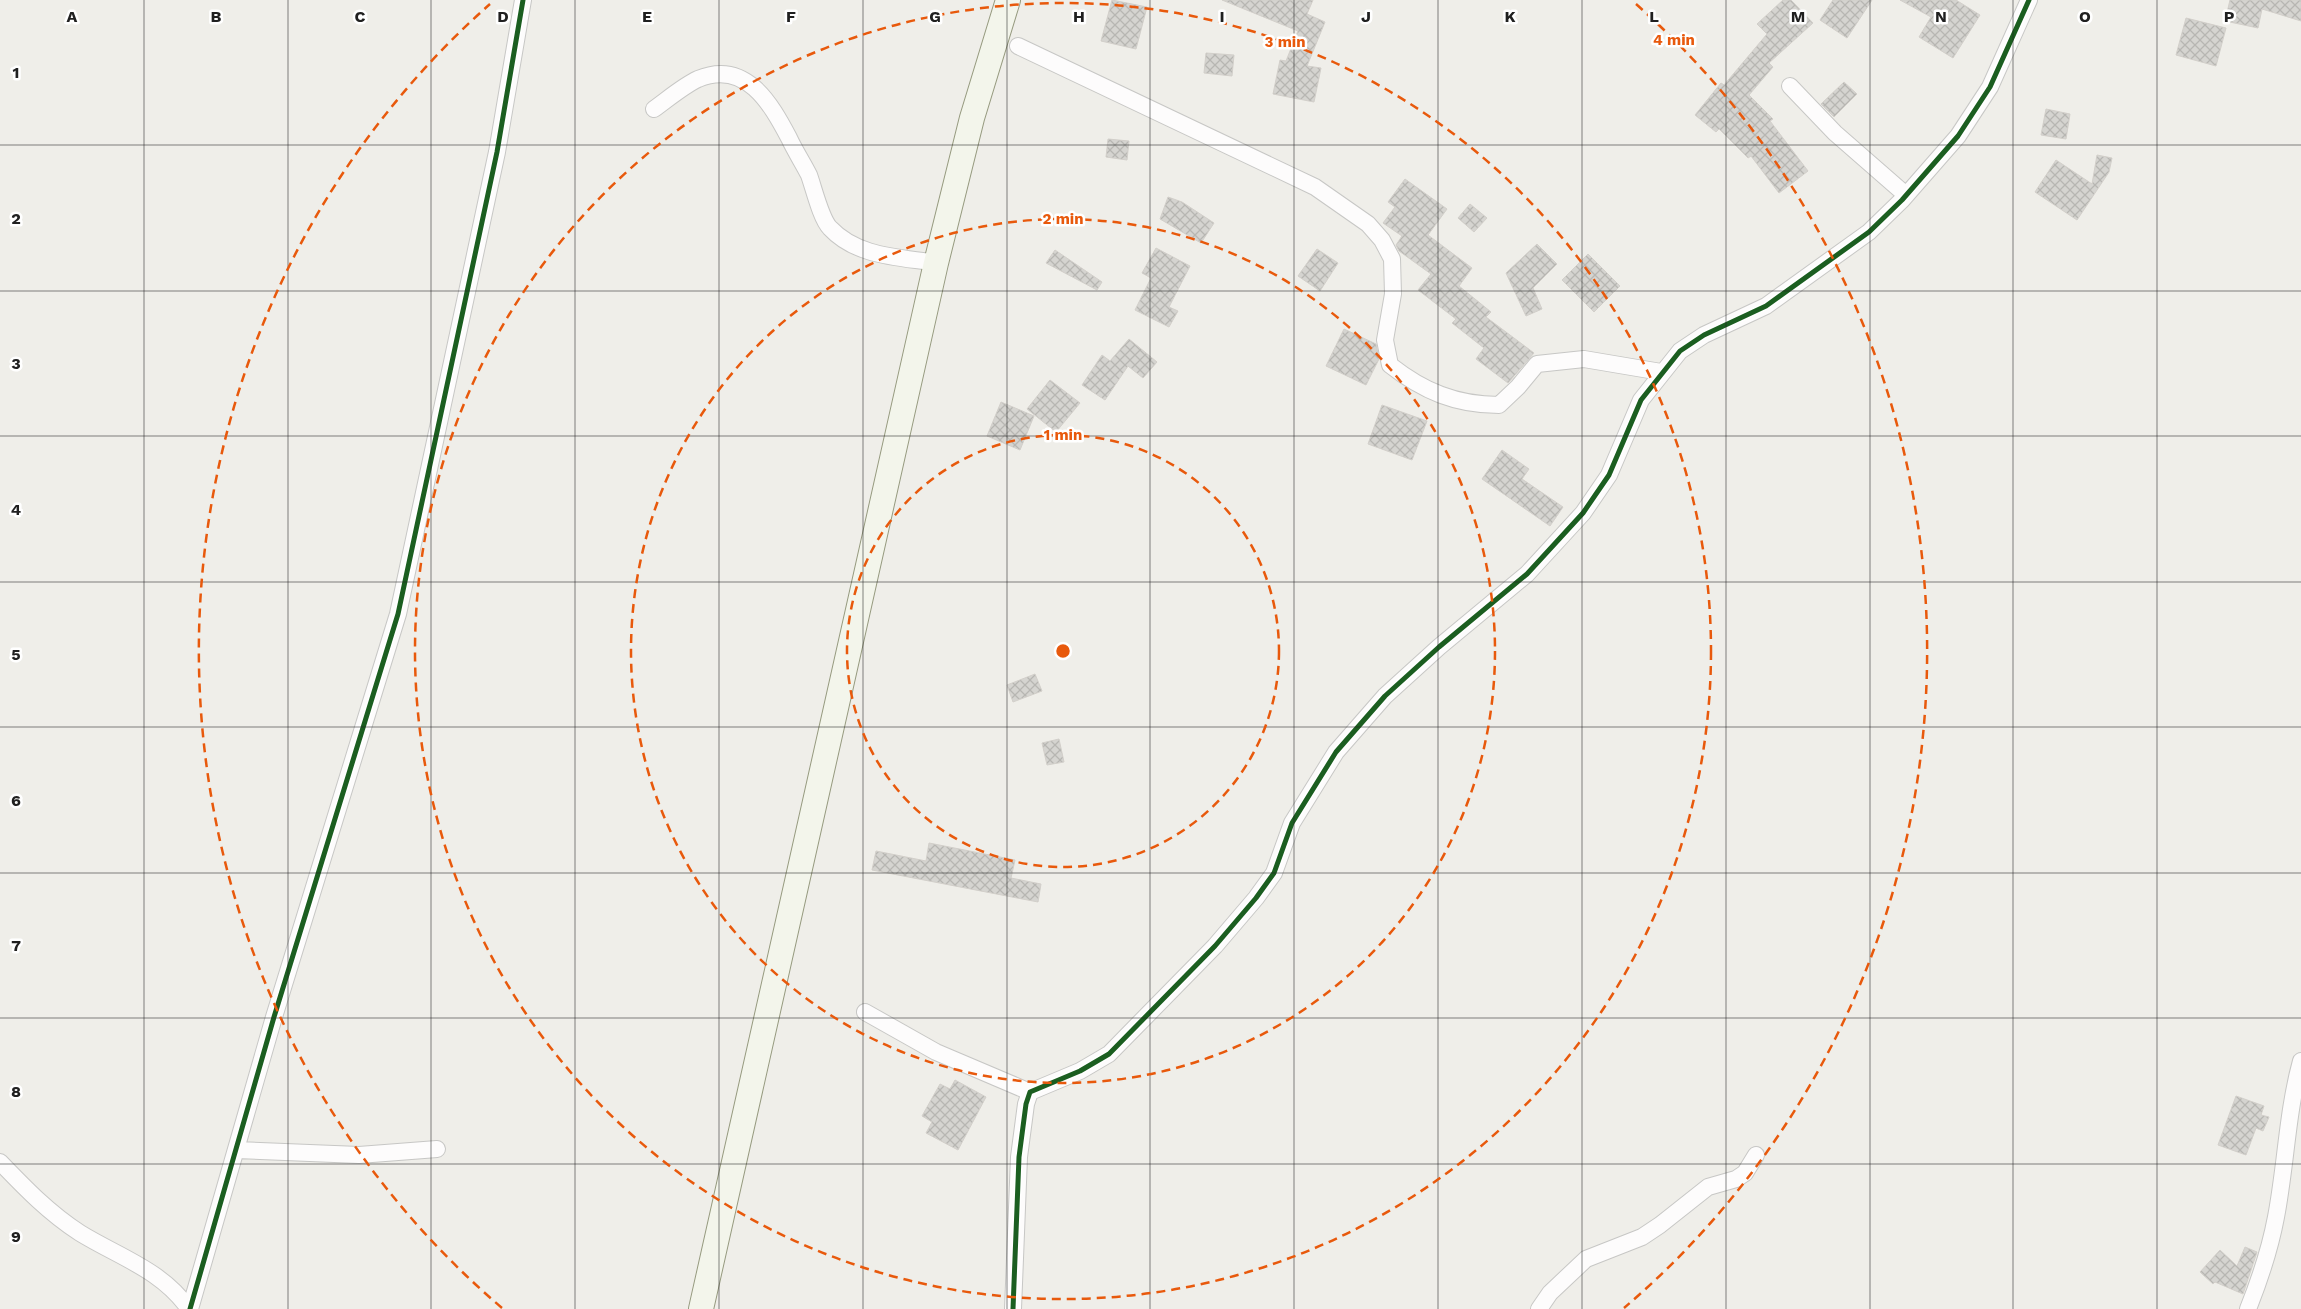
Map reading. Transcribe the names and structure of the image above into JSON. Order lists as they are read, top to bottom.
{
  "grid": {
    "columns": [
      "A",
      "B",
      "C",
      "D",
      "E",
      "F",
      "G",
      "H",
      "I",
      "J",
      "K",
      "L",
      "M",
      "N",
      "O",
      "P"
    ],
    "rows": [
      "1",
      "2",
      "3",
      "4",
      "5",
      "6",
      "7",
      "8",
      "9"
    ]
  },
  "rings": [
    "4 min",
    "3 min",
    "2 min",
    "1 min"
  ]
}
